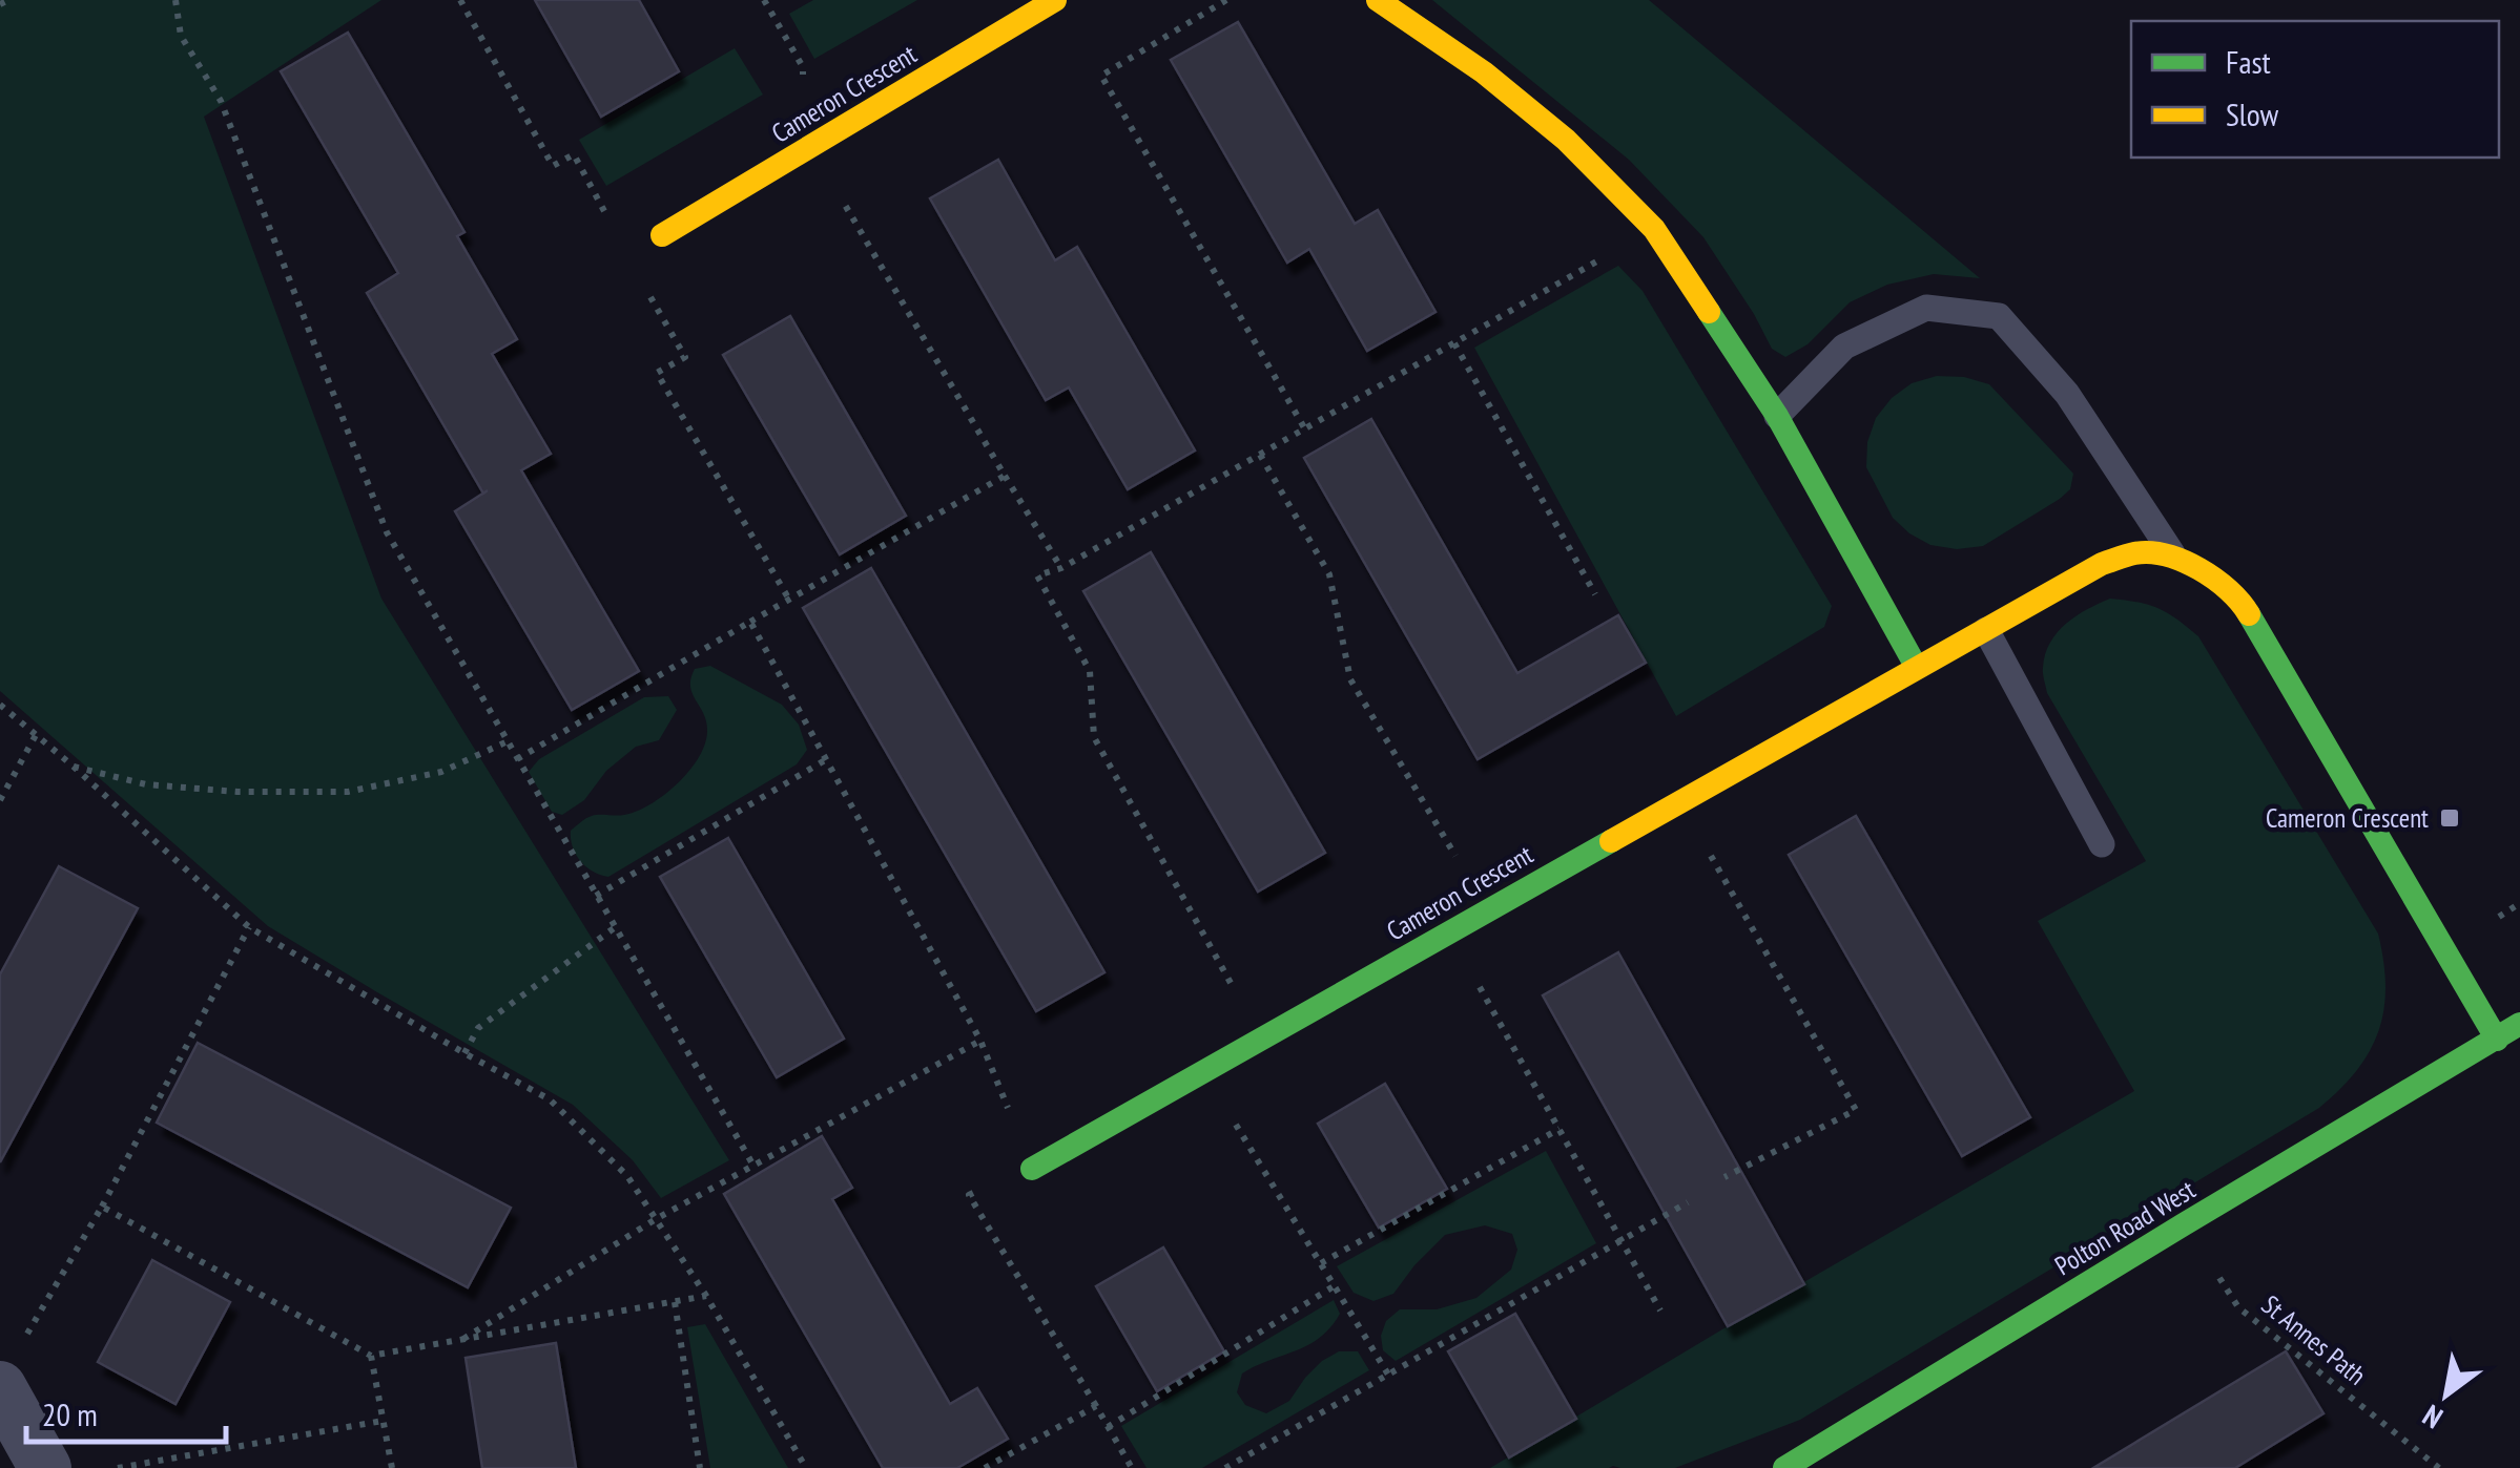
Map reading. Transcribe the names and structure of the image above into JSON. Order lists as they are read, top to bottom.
{
  "streets": {
    "street": ["Cameron Crescent", "Polton Road West"],
    "path": ["St Annes Path"]
  },
  "crossings": [
    ["Cameron Crescent", "Polton Road West"],
    ["Polton Road West", "St Annes Path"]
  ],
  "places": {
    "transit": ["Cameron Crescent"]
  },
  "legend": ["Fast", "Slow"],
  "scale_bar": "20 m",
  "north": "bottom left"
}
